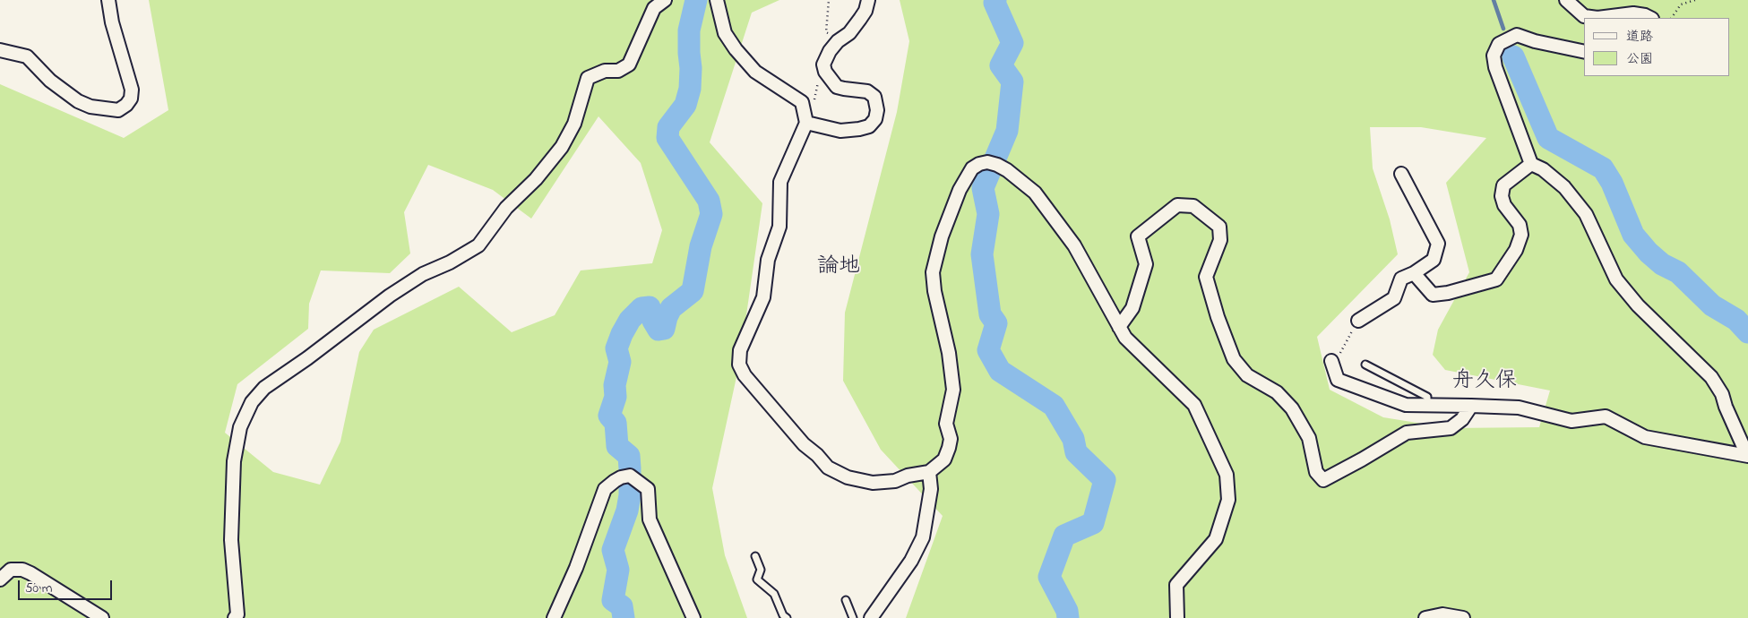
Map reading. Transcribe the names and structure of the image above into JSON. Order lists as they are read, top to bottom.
{
  "districts": ["論地", "舟久保"],
  "legend": ["道路", "公園"],
  "scale_bar": "50 m"
}
